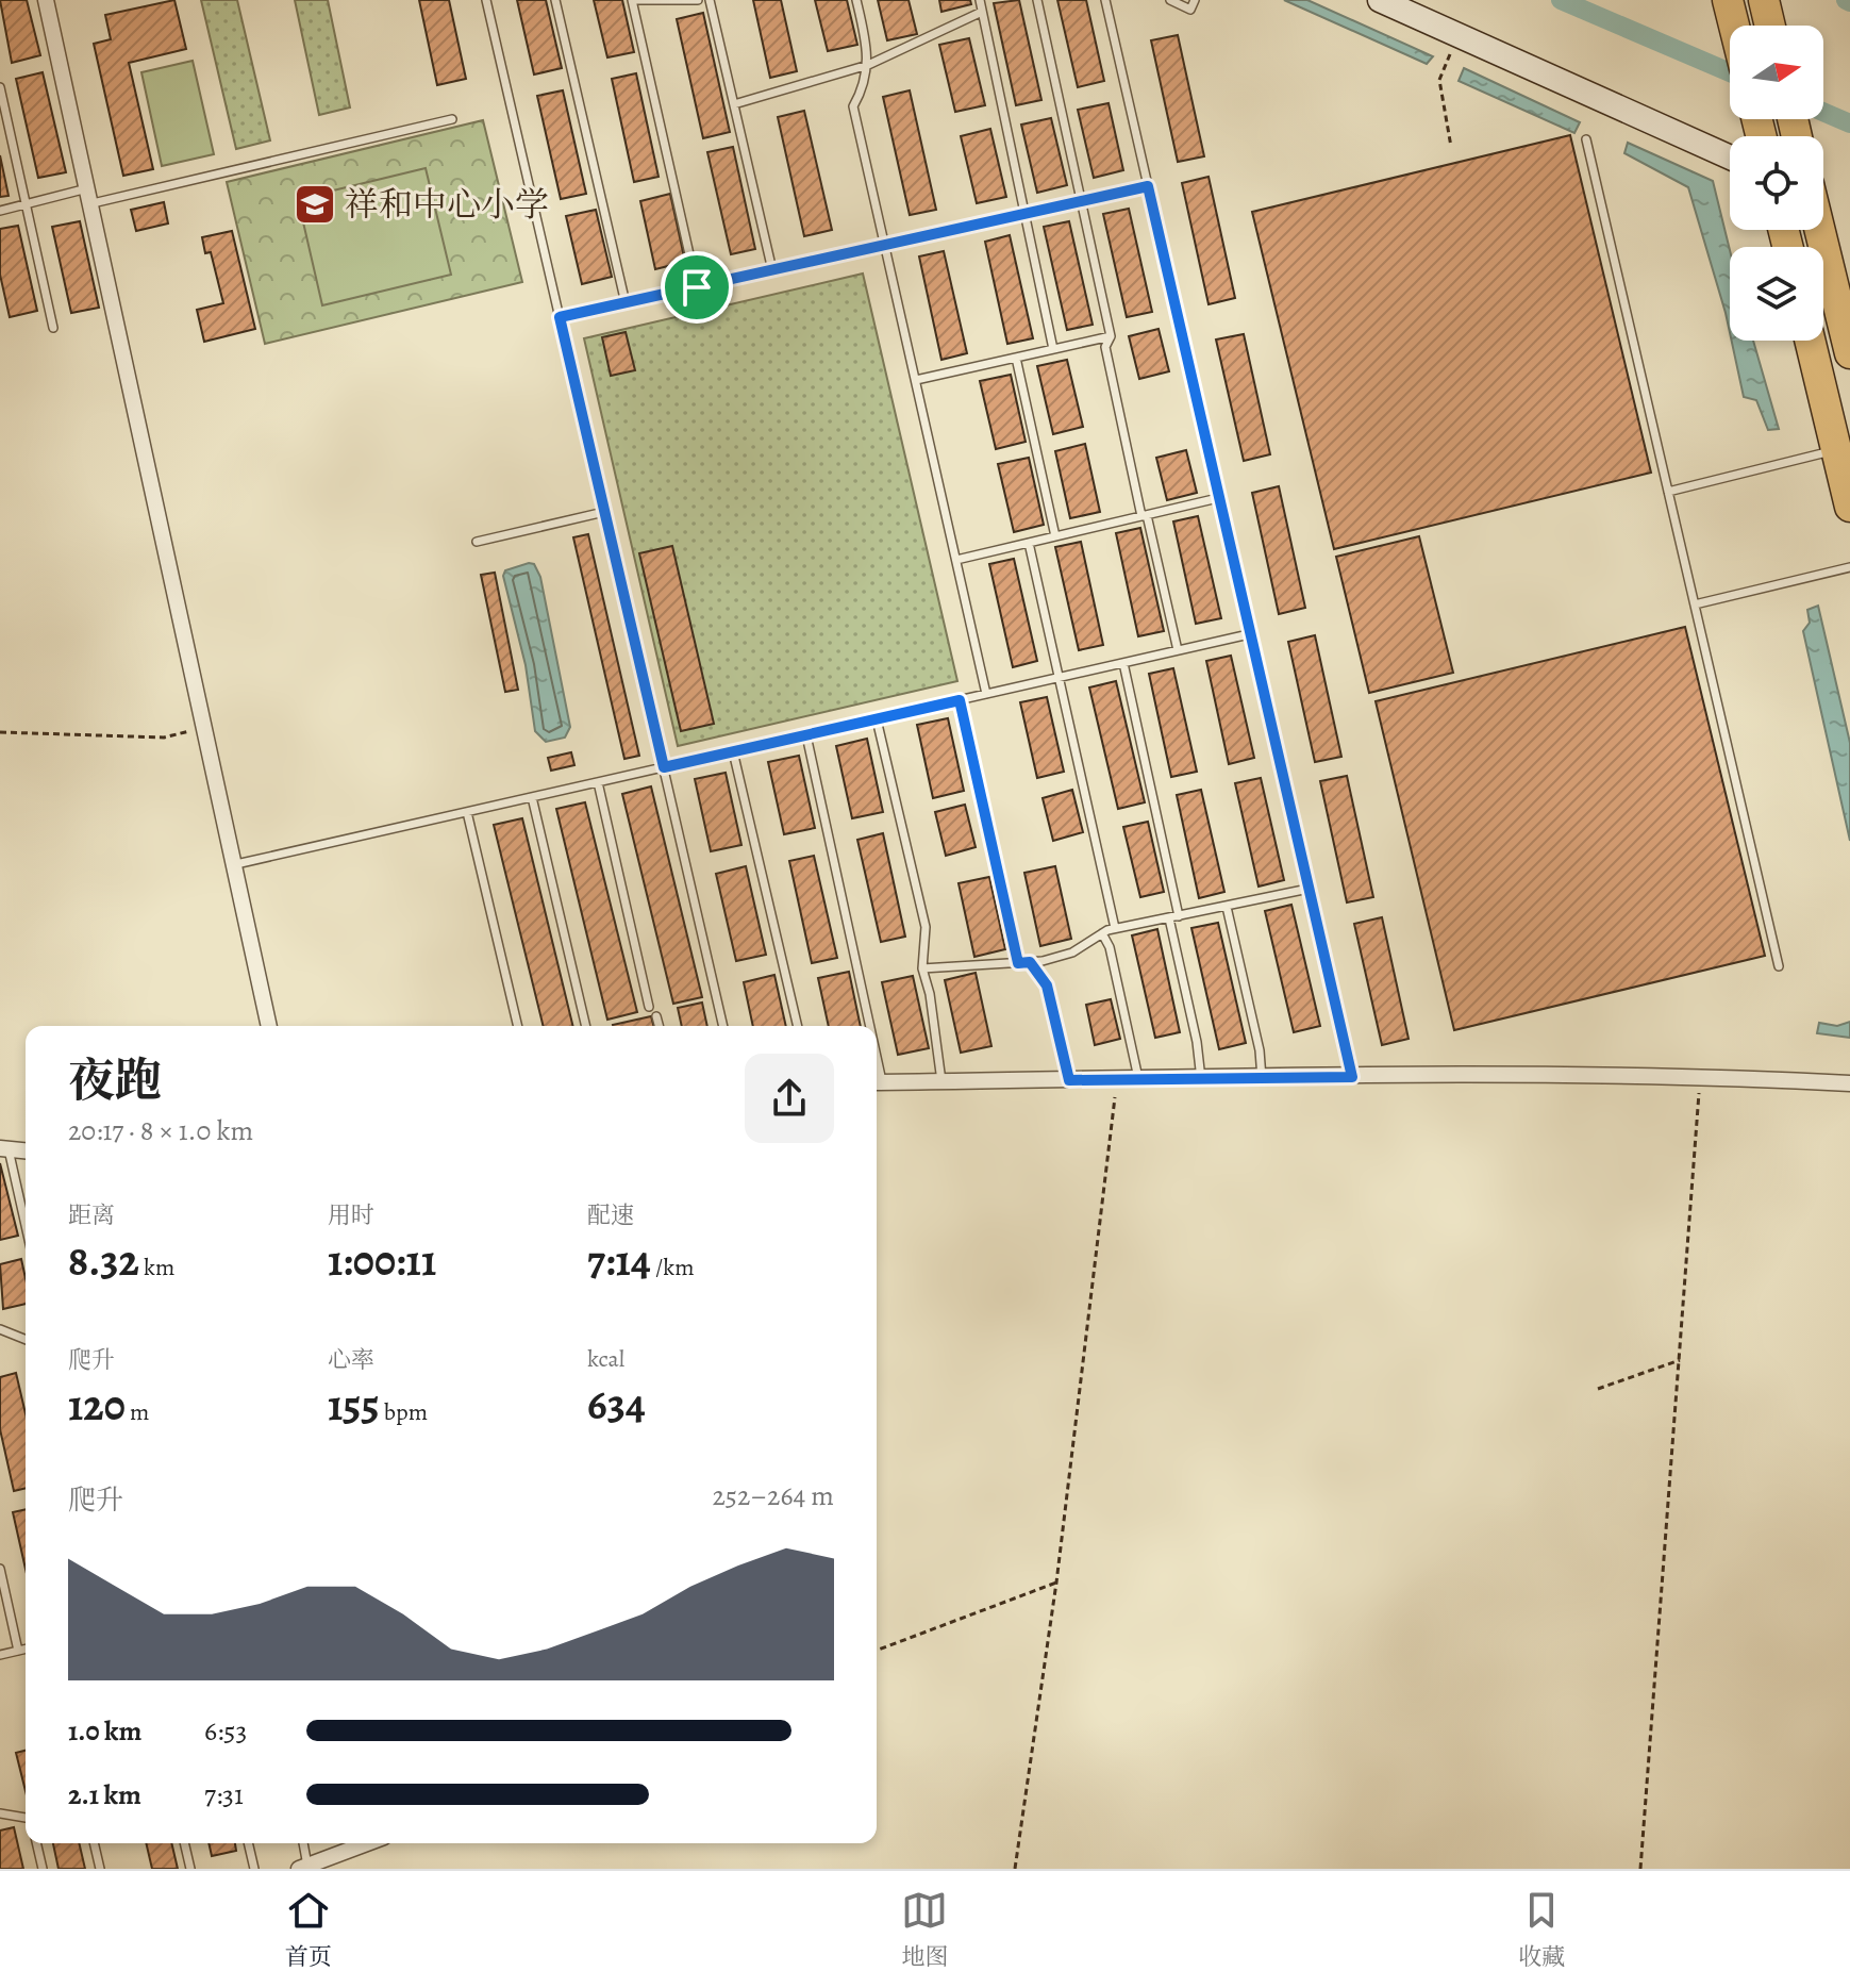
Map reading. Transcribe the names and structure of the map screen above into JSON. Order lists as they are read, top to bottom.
{
  "places": {
    "school or university": ["祥和中心小学"]
  },
  "north": "right",
  "page": {
    "heading": ["夜跑", "20:17 · 8 × 1.0 km"],
    "stats": [
      ["距离", "8.32 km"],
      ["用时", "1:00:11"],
      ["配速", "7:14 /km"],
      ["爬升", "120 m"],
      ["心率", "155 bpm"],
      ["kcal", "634"]
    ],
    "chart": ["爬升", "252–264 m"],
    "list": [
      {
        "name": "1.0 km",
        "note": "6:53"
      },
      {
        "name": "2.1 km",
        "note": "7:31"
      }
    ],
    "tabs": ["首页", "地图", "收藏"]
  }
}
